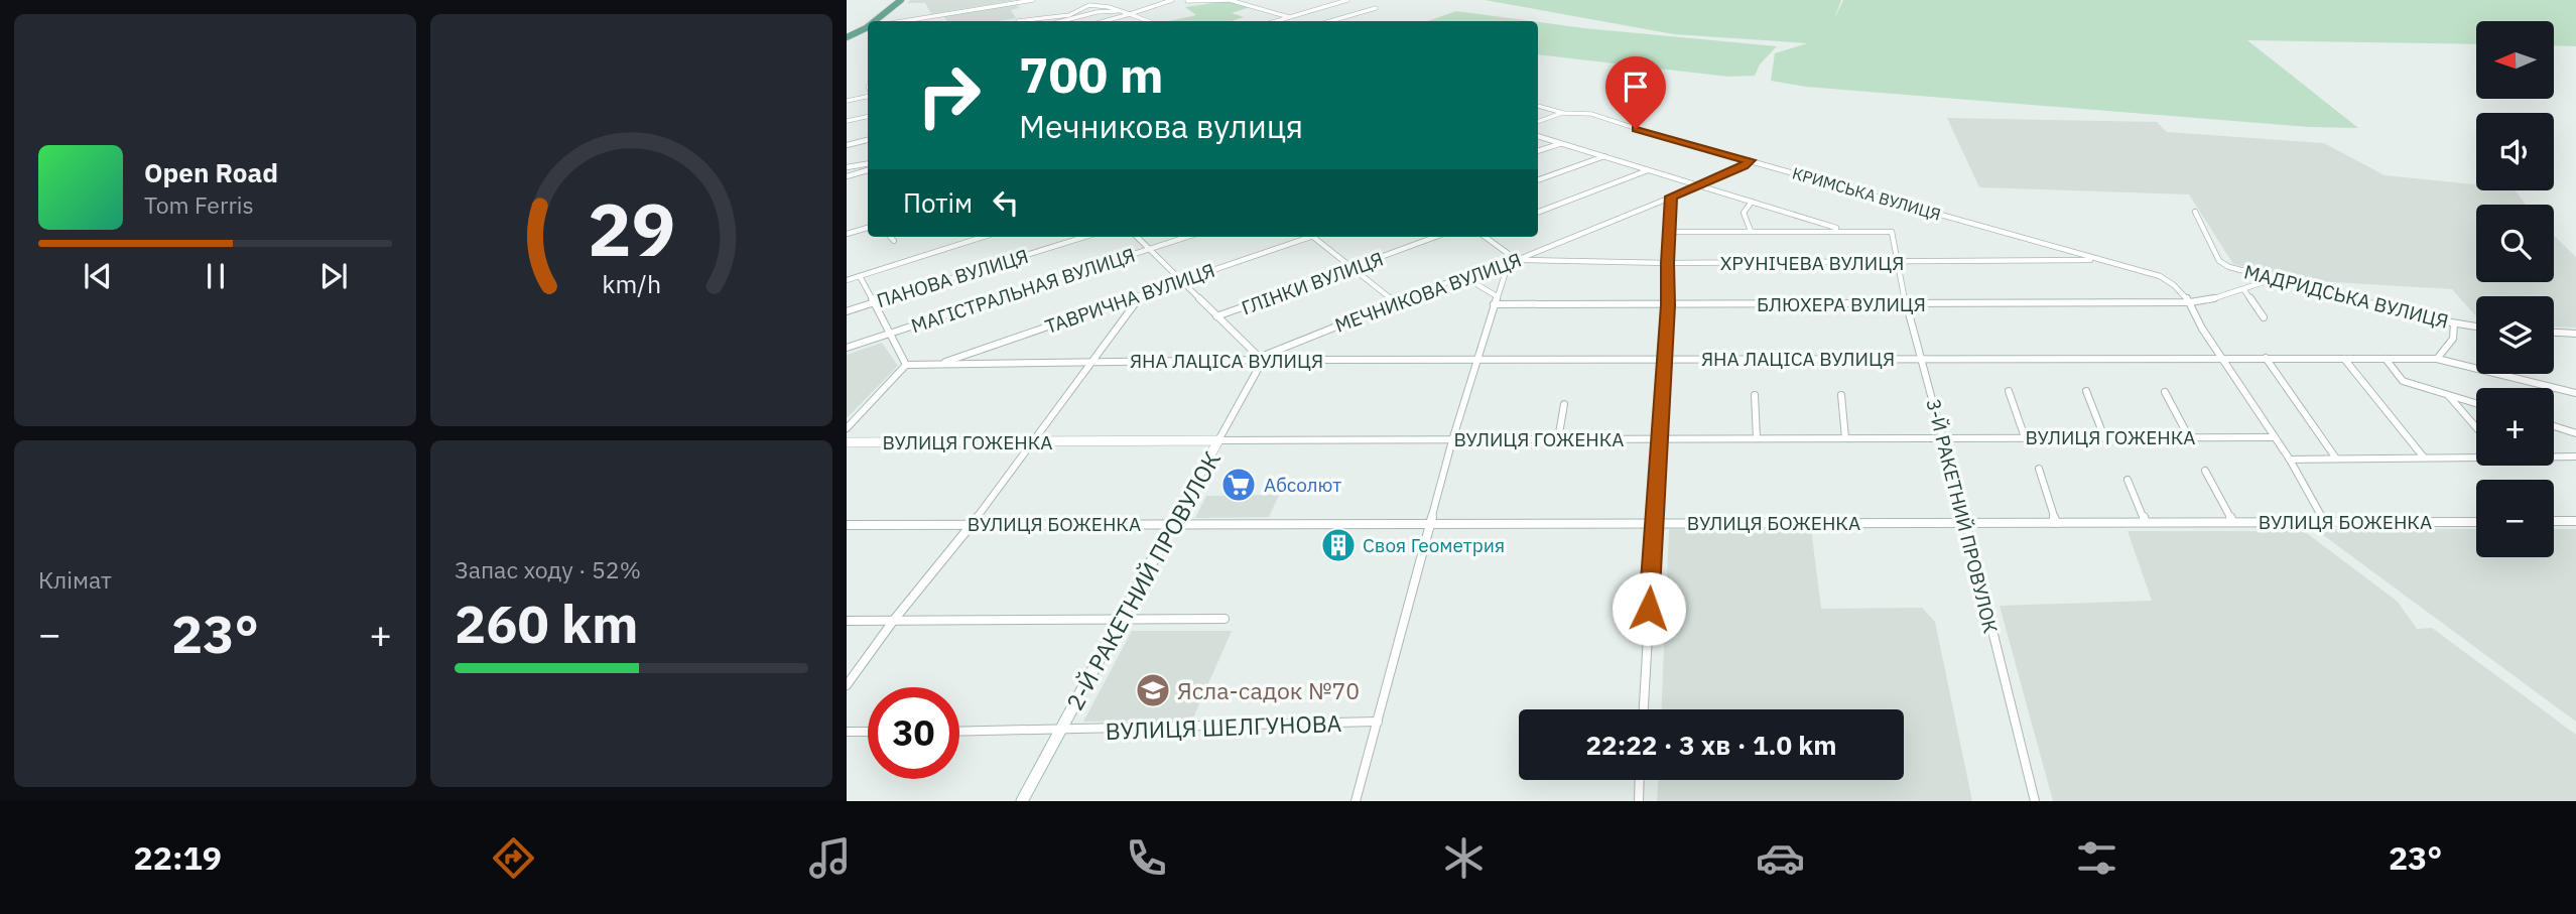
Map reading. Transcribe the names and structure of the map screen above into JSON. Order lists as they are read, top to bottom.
{
  "streets": {
    "street": [
      "КРИМСЬКА ВУЛИЦЯ",
      "ХРУНІЧЕВА ВУЛИЦЯ",
      "ПАНОВА ВУЛИЦЯ",
      "ГЛІНКИ ВУЛИЦЯ",
      "МАГІСТРАЛЬНАЯ ВУЛИЦЯ",
      "МЕЧНИКОВА ВУЛИЦЯ",
      "МАДРИДСЬКА ВУЛИЦЯ",
      "ТАВРИЧНА ВУЛИЦЯ",
      "БЛЮХЕРА ВУЛИЦЯ",
      "ЯНА ЛАЦІСА ВУЛИЦЯ",
      "ВУЛИЦЯ ГОЖЕНКА",
      "3-Й РАКЕТНИЙ ПРОВУЛОК",
      "ВУЛИЦЯ БОЖЕНКА",
      "2-Й РАКЕТНИЙ ПРОВУЛОК",
      "ВУЛИЦЯ ШЕЛГУНОВА"
    ]
  },
  "crossings": [
    ["КРИМСЬКА ВУЛИЦЯ", "ХРУНІЧЕВА ВУЛИЦЯ"],
    ["КРИМСЬКА ВУЛИЦЯ", "МЕЧНИКОВА ВУЛИЦЯ"],
    ["КРИМСЬКА ВУЛИЦЯ", "БЛЮХЕРА ВУЛИЦЯ"],
    ["ХРУНІЧЕВА ВУЛИЦЯ", "МЕЧНИКОВА ВУЛИЦЯ"],
    ["ХРУНІЧЕВА ВУЛИЦЯ", "3-Й РАКЕТНИЙ ПРОВУЛОК"],
    ["МЕЧНИКОВА ВУЛИЦЯ", "ЯНА ЛАЦІСА ВУЛИЦЯ"],
    ["МЕЧНИКОВА ВУЛИЦЯ", "2-Й РАКЕТНИЙ ПРОВУЛОК"],
    ["МАДРИДСЬКА ВУЛИЦЯ", "БЛЮХЕРА ВУЛИЦЯ"],
    ["ТАВРИЧНА ВУЛИЦЯ", "ЯНА ЛАЦІСА ВУЛИЦЯ"],
    ["БЛЮХЕРА ВУЛИЦЯ", "3-Й РАКЕТНИЙ ПРОВУЛОК"],
    ["ЯНА ЛАЦІСА ВУЛИЦЯ", "3-Й РАКЕТНИЙ ПРОВУЛОК"],
    ["ЯНА ЛАЦІСА ВУЛИЦЯ", "2-Й РАКЕТНИЙ ПРОВУЛОК"],
    ["ВУЛИЦЯ ГОЖЕНКА", "3-Й РАКЕТНИЙ ПРОВУЛОК"],
    ["ВУЛИЦЯ ГОЖЕНКА", "2-Й РАКЕТНИЙ ПРОВУЛОК"],
    ["3-Й РАКЕТНИЙ ПРОВУЛОК", "ВУЛИЦЯ БОЖЕНКА"],
    ["ВУЛИЦЯ БОЖЕНКА", "2-Й РАКЕТНИЙ ПРОВУЛОК"],
    ["2-Й РАКЕТНИЙ ПРОВУЛОК", "ВУЛИЦЯ ШЕЛГУНОВА"]
  ],
  "places": {
    "supermarket": ["Абсолют"],
    "building": ["Своя Геометрия"],
    "school or university": ["Ясла-садок №70"]
  },
  "north": "left",
  "page": {
    "map_buttons": ["+", "−"],
    "turn": ["700 m", "Мечникова вулиця"],
    "song": ["Open Road", "Tom Ferris"],
    "then": "Потім",
    "tile": [
      "Клімат",
      ["Запас ходу · 52%", "260 km"]
    ],
    "heat": ["−", "23°", "+"],
    "limit": "30",
    "trip": "22:22 · 3 хв · 1.0 km",
    "tabs": ["22:19", "23°"],
    "gauge": ["29", "km/h"]
  }
}
